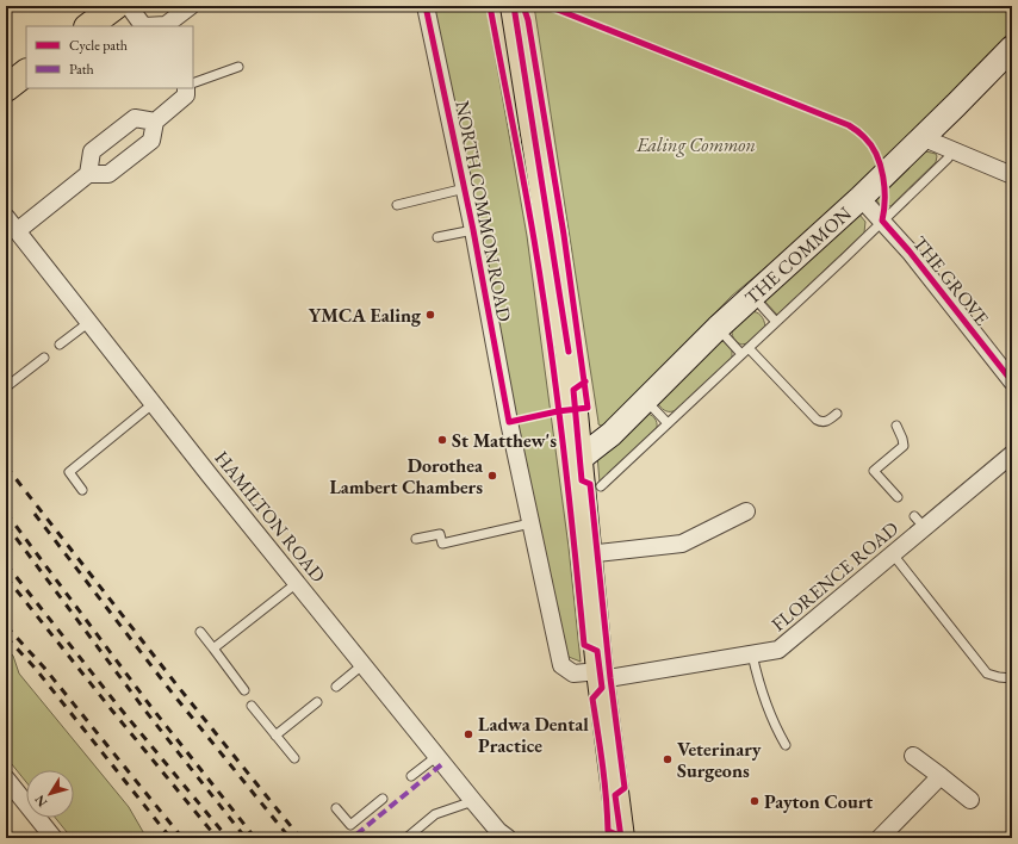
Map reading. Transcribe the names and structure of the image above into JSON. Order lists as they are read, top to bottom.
{
  "streets": {
    "street": [
      "NORTH COMMON ROAD",
      "THE COMMON",
      "THE GROVE",
      "HAMILTON ROAD",
      "FLORENCE ROAD"
    ]
  },
  "crossings": [
    ["NORTH COMMON ROAD", "FLORENCE ROAD"],
    ["THE COMMON", "THE GROVE"]
  ],
  "parks": ["Ealing Common"],
  "places": [
    "YMCA Ealing",
    "St Matthew's",
    "Dorothea Lambert Chambers",
    "Ladwa Dental Practice",
    "Veterinary Surgeons",
    "Payton Court"
  ],
  "legend": ["Cycle path", "Path"],
  "north": "bottom left"
}
